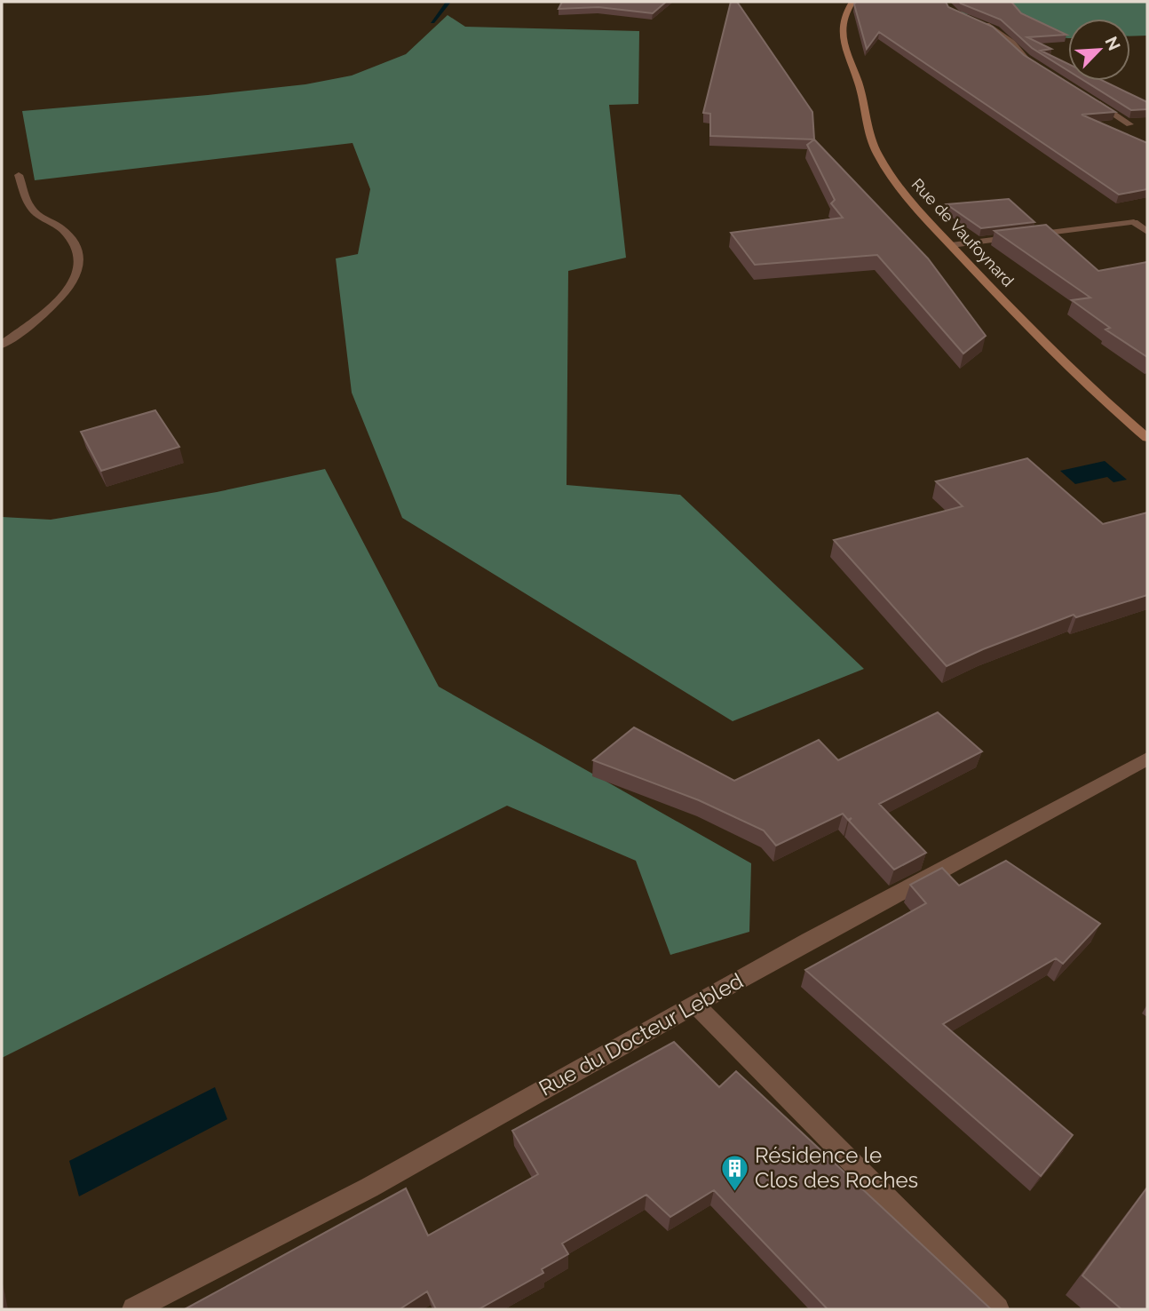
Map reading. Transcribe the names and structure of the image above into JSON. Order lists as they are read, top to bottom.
{
  "streets": {
    "street": ["Rue de Vaufoynard", "Rue du Docteur Lebled"]
  },
  "places": {
    "building": ["Résidence le Clos des Roches"]
  },
  "north": "top right"
}
